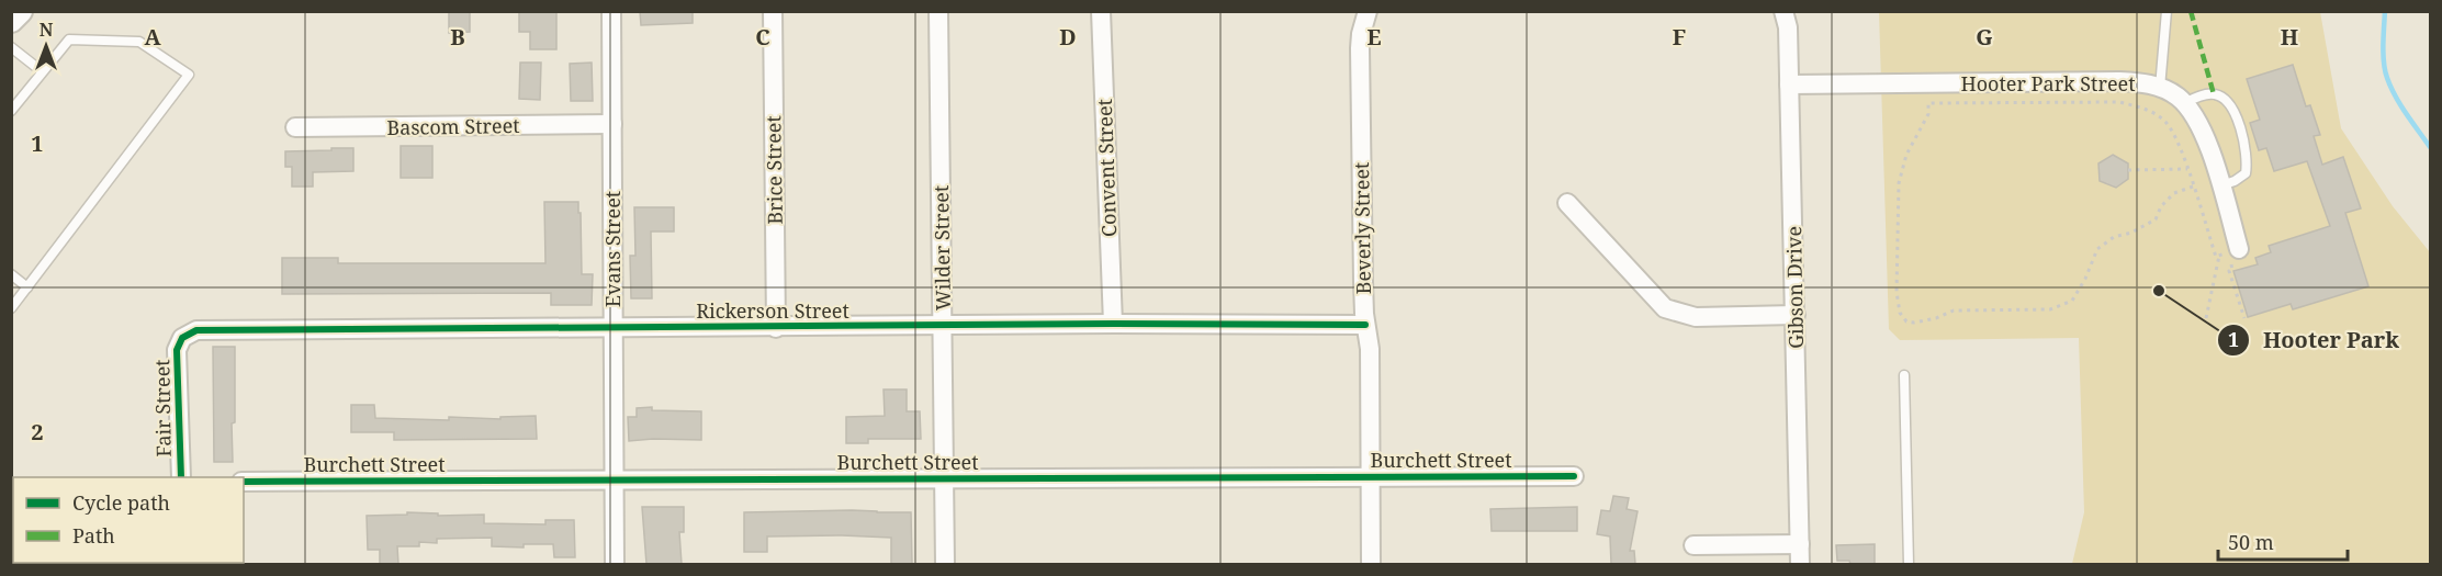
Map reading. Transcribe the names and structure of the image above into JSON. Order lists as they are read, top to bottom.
{
  "streets": {
    "street": [
      "Hooter Park Street",
      "Bascom Street",
      "Convent Street",
      "Brice Street",
      "Beverly Street",
      "Wilder Street",
      "Evans Street",
      "Gibson Drive",
      "Rickerson Street",
      "Fair Street",
      "Burchett Street"
    ]
  },
  "crossings": [
    ["Hooter Park Street", "Gibson Drive"],
    ["Bascom Street", "Evans Street"],
    ["Convent Street", "Rickerson Street"],
    ["Brice Street", "Rickerson Street"],
    ["Beverly Street", "Rickerson Street"],
    ["Beverly Street", "Burchett Street"],
    ["Wilder Street", "Rickerson Street"],
    ["Wilder Street", "Burchett Street"],
    ["Evans Street", "Rickerson Street"],
    ["Evans Street", "Burchett Street"],
    ["Rickerson Street", "Fair Street"]
  ],
  "places": ["Hooter Park"],
  "legend": ["Cycle path", "Path"],
  "scale_bar": "50 m",
  "north": "top",
  "grid": {
    "columns": [
      "A",
      "B",
      "C",
      "D",
      "E",
      "F",
      "G",
      "H"
    ],
    "rows": ["1", "2"]
  }
}
